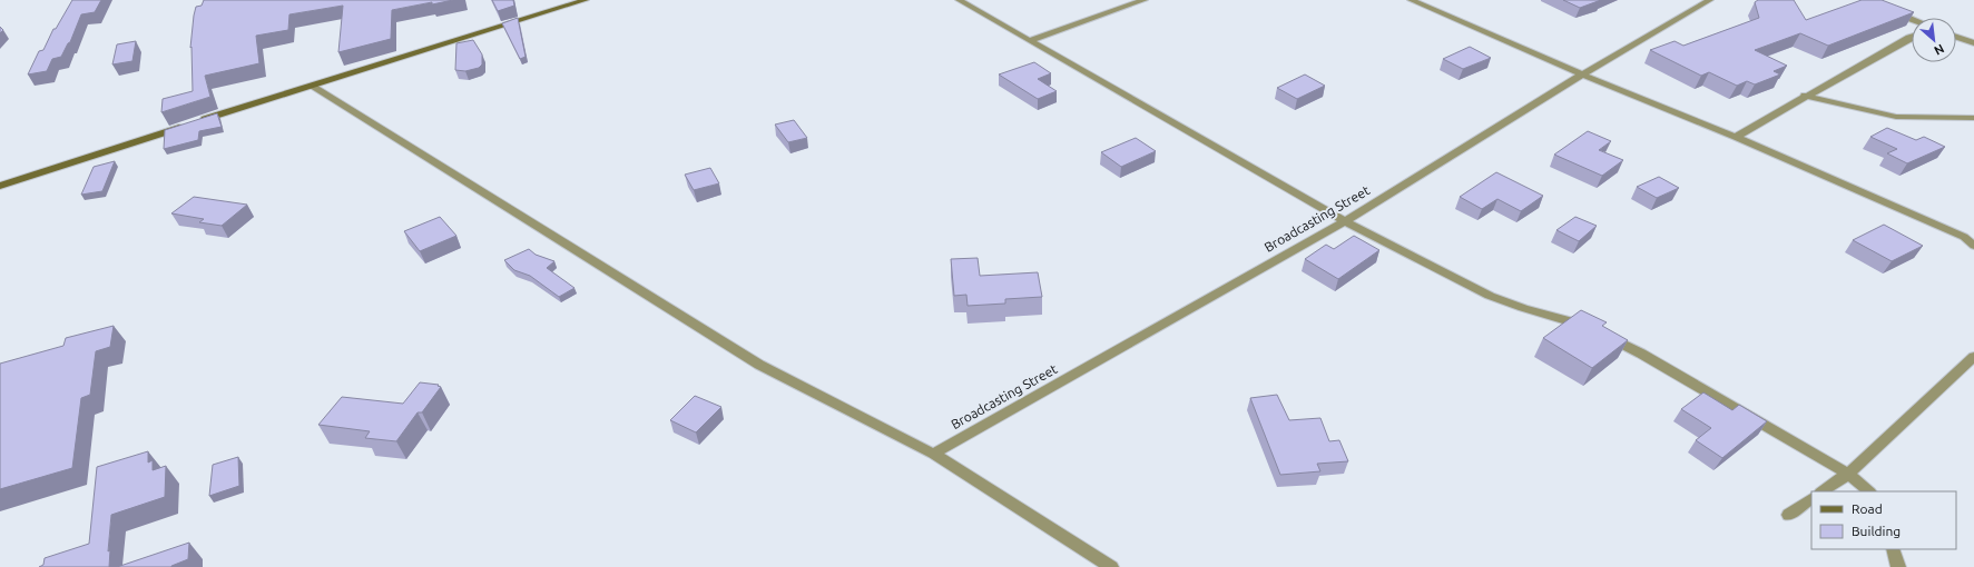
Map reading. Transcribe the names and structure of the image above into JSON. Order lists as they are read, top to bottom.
{
  "streets": {
    "street": ["Broadcasting Street"]
  },
  "legend": ["Road", "Building"],
  "north": "bottom right"
}
